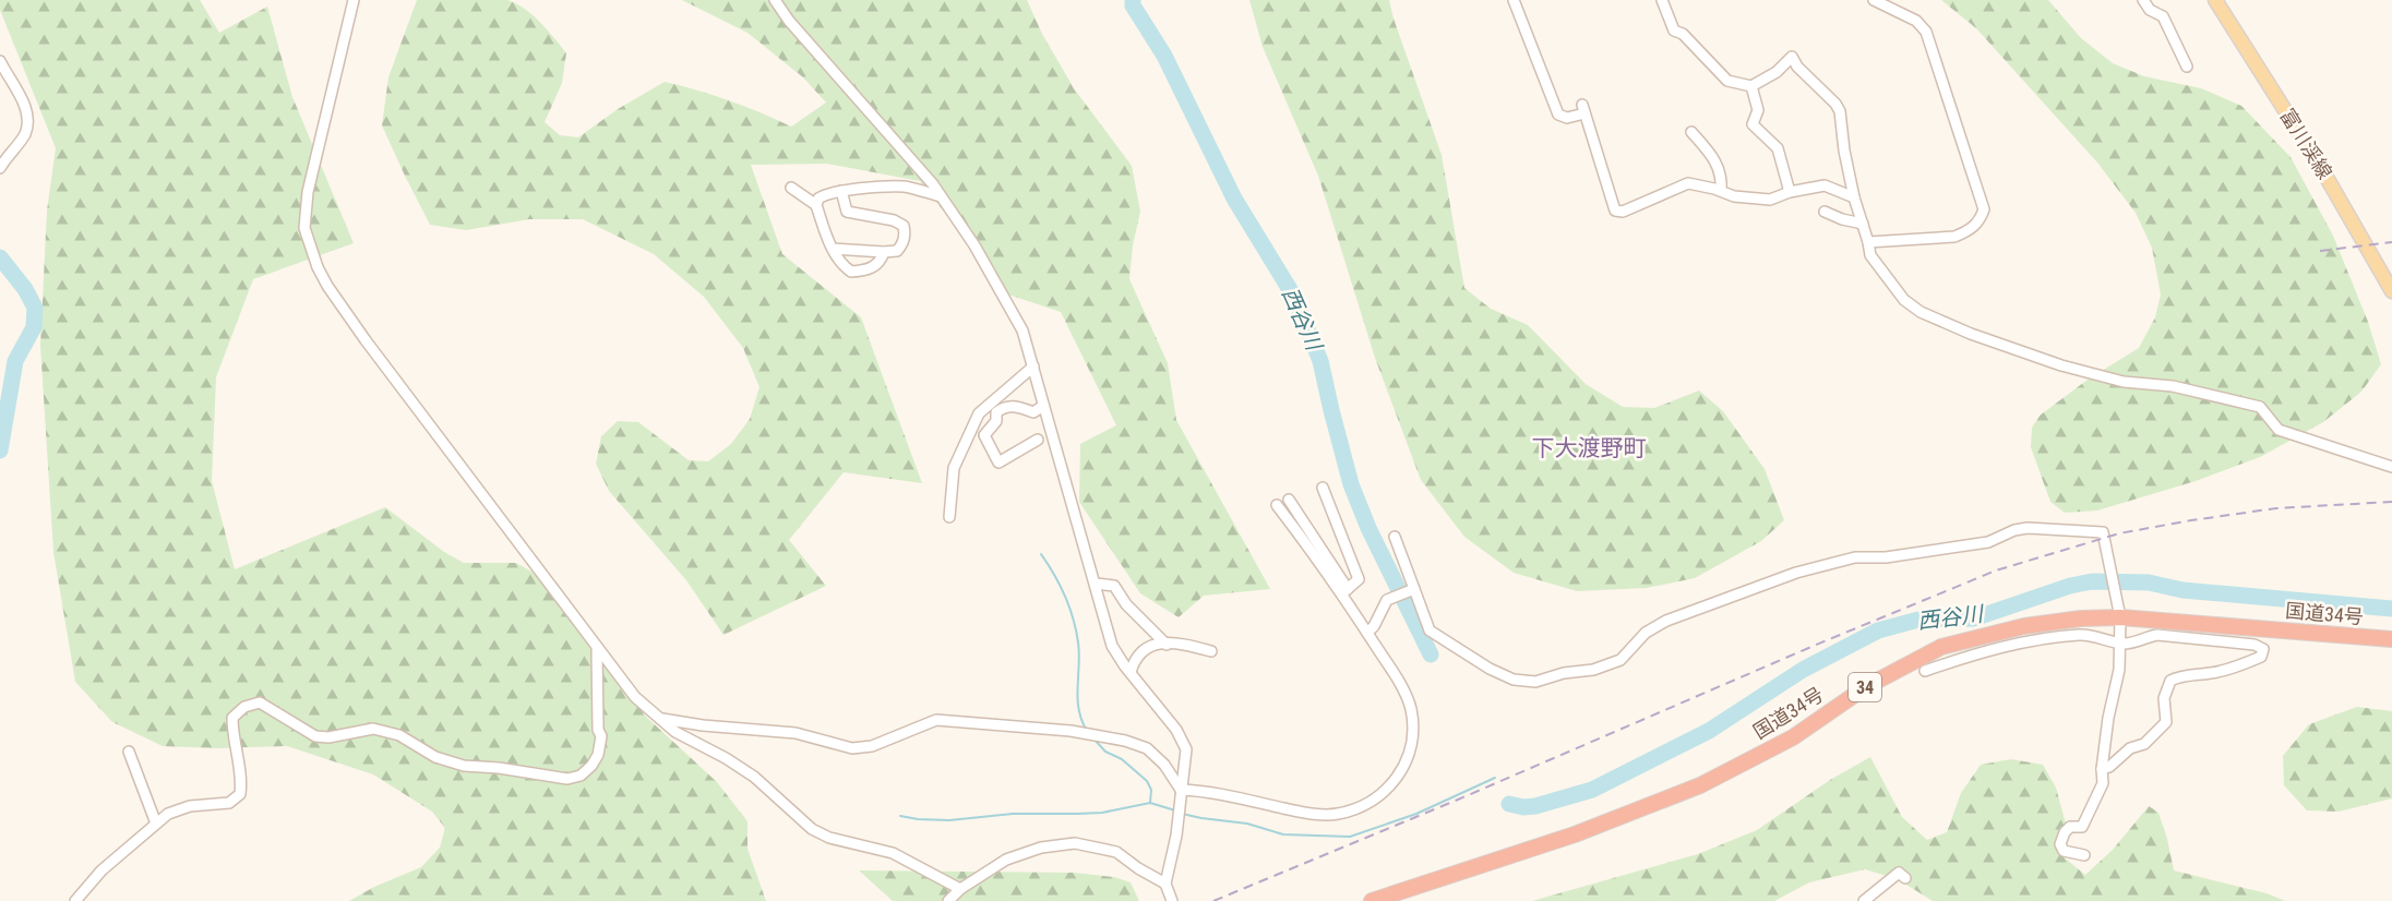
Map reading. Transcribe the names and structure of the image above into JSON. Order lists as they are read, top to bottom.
{
  "streets": {
    "highway": ["国道34号", "34"],
    "main road": ["富川渓線"]
  },
  "districts": ["下大渡野町"],
  "water": ["西谷川"]
}
